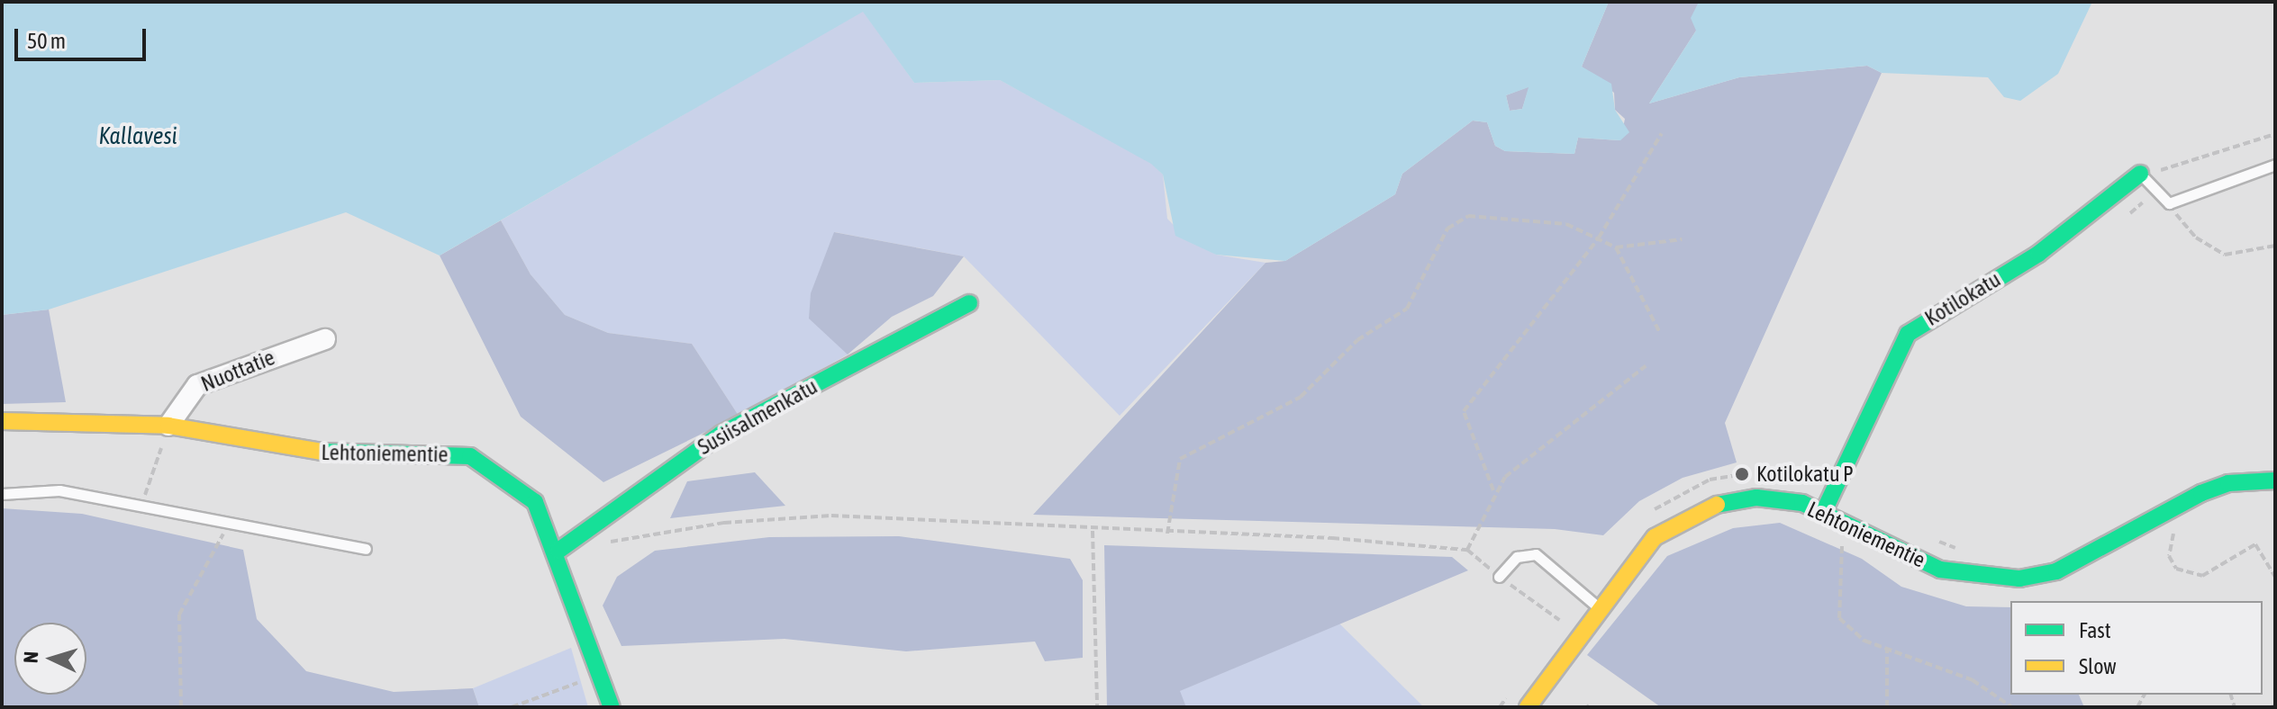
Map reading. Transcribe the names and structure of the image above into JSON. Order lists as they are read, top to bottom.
{
  "streets": {
    "street": [
      "Kotilokatu",
      "Nuottatie",
      "Susiisalmenkatu",
      "Lehtoniementie"
    ]
  },
  "crossings": [
    ["Kotilokatu", "Lehtoniementie"],
    ["Nuottatie", "Lehtoniementie"],
    ["Susiisalmenkatu", "Lehtoniementie"]
  ],
  "water": ["Kallavesi"],
  "places": ["Kotilokatu P"],
  "legend": ["Fast", "Slow"],
  "scale_bar": "50 m",
  "north": "left"
}
